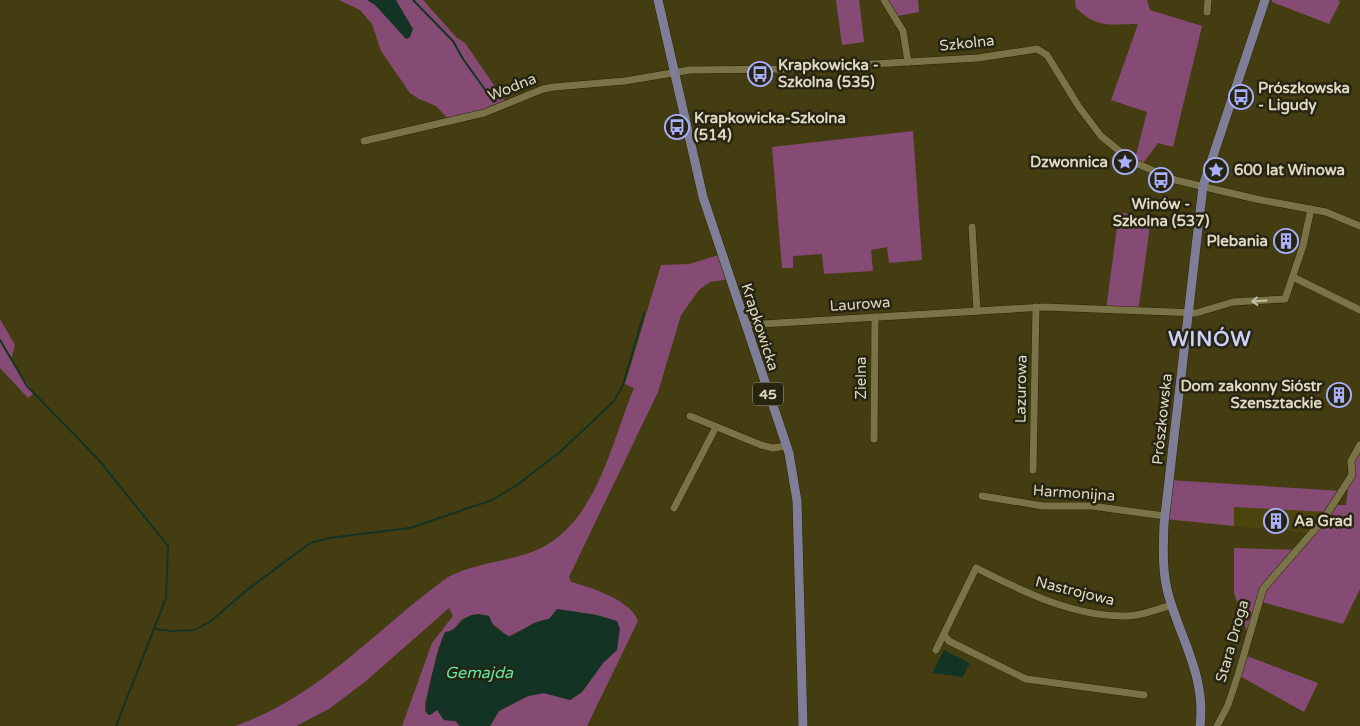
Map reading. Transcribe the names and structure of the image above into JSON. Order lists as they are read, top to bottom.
{
  "streets": {
    "main road": ["Krapkowicka", "45", "Prószkowska"],
    "street": [
      "Szkolna",
      "Wodna",
      "Laurowa",
      "Zielna",
      "Lazurowa",
      "Harmonijna",
      "Nastrojowa",
      "Stara Droga"
    ]
  },
  "crossings": [
    ["Szkolna", "Wodna"],
    ["Szkolna", "Krapkowicka"],
    ["Szkolna", "Prószkowska"],
    ["Wodna", "Krapkowicka"],
    ["Laurowa", "Krapkowicka"],
    ["Laurowa", "Zielna"],
    ["Laurowa", "Lazurowa"],
    ["Laurowa", "Prószkowska"],
    ["Prószkowska", "Harmonijna"],
    ["Prószkowska", "Nastrojowa"]
  ],
  "districts": ["WINÓW"],
  "water": ["Gemajda"],
  "places": {
    "bus stop": [
      "Krapkowicka - Szkolna (535)",
      "Prószkowska - Ligudy",
      "Krapkowicka-Szkolna (514)",
      "Winów - Szkolna (537)"
    ],
    "place": ["Dzwonnica", "600 lat Winowa"],
    "building": ["Plebania", "Dom zakonny Sióstr Szensztackie", "Aa Grad"]
  }
}
